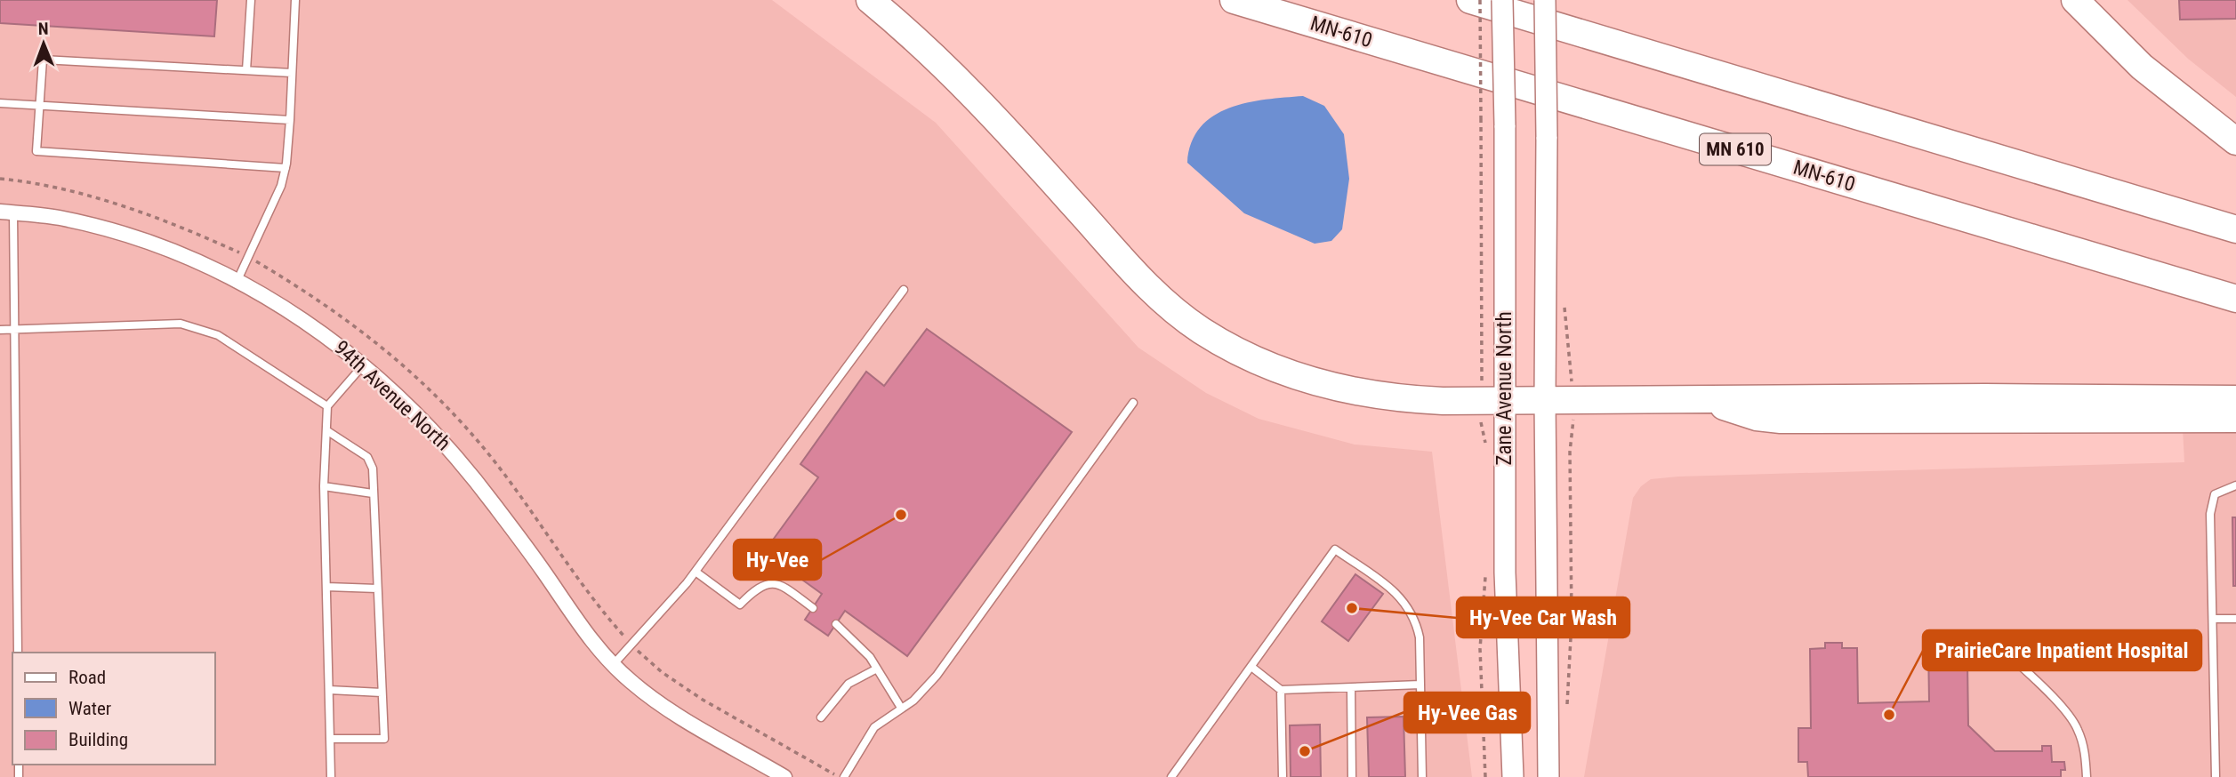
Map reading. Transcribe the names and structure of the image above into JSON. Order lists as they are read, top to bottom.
{
  "streets": {
    "highway": ["MN-610", "MN 610"],
    "main road": ["Zane Avenue North"],
    "street": ["94th Avenue North"]
  },
  "places": [
    "Hy-Vee",
    "Hy-Vee Car Wash",
    "PrairieCare Inpatient Hospital",
    "Hy-Vee Gas"
  ],
  "legend": ["Road", "Water", "Building"],
  "north": "top"
}
